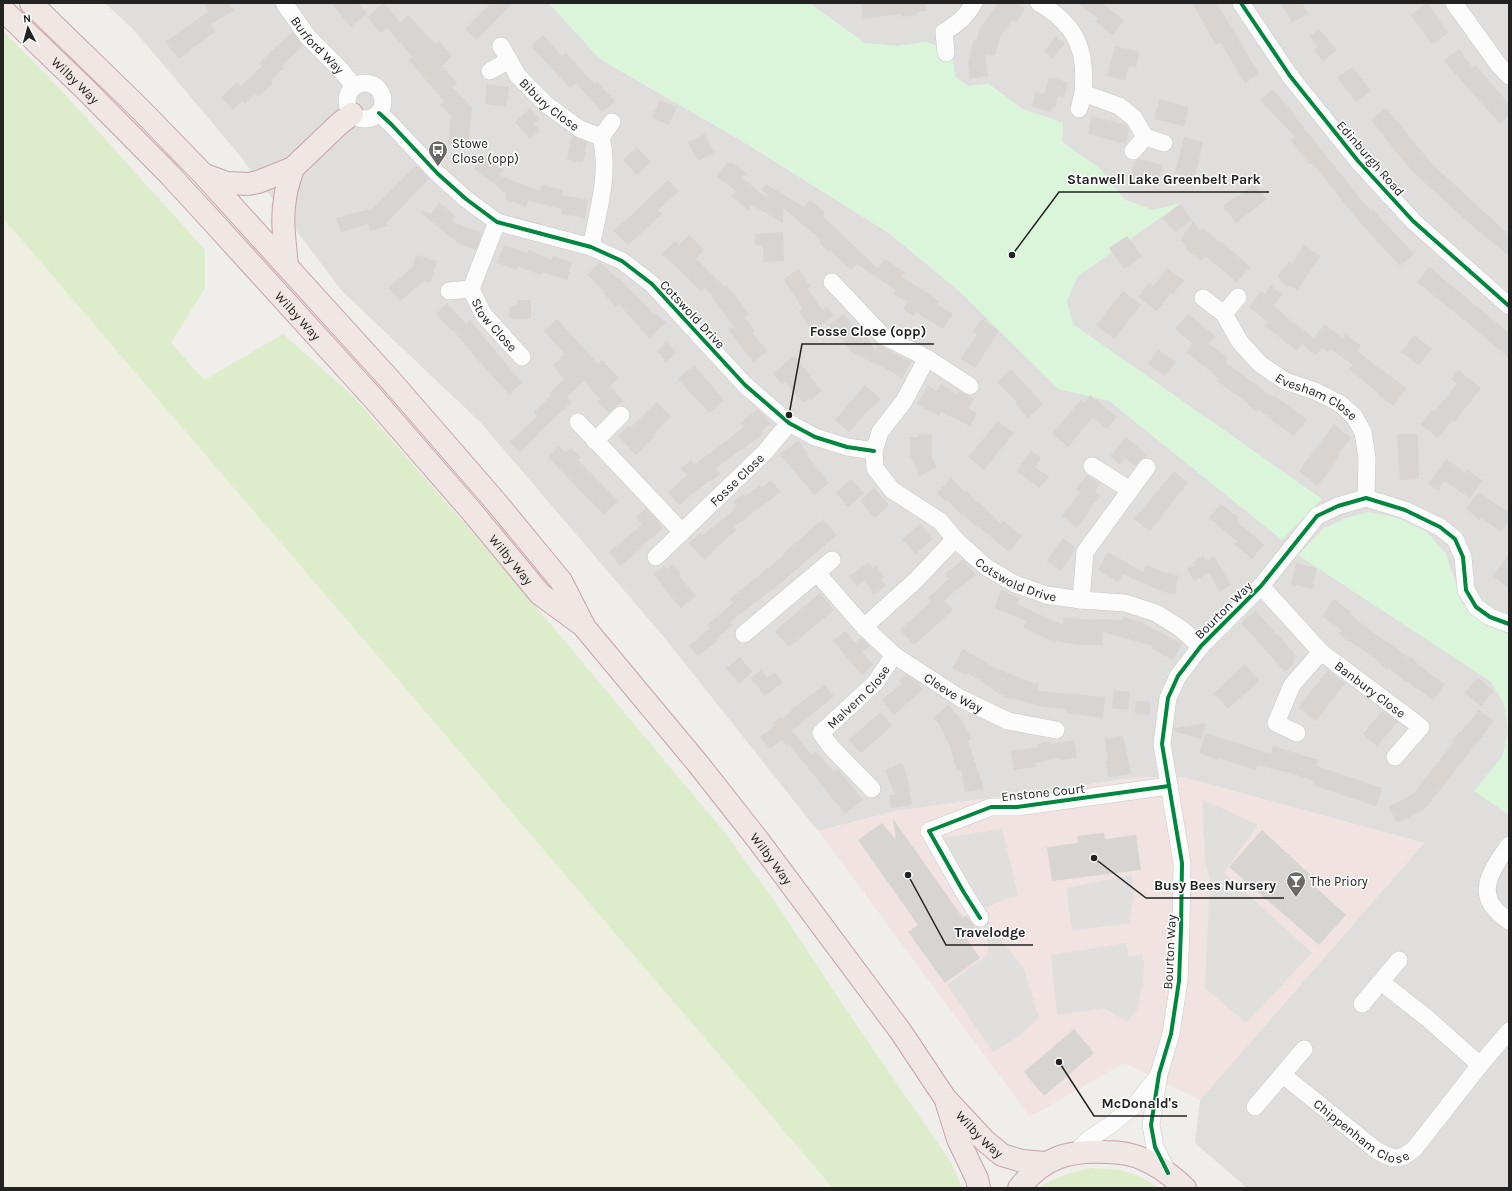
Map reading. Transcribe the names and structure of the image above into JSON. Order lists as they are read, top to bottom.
{
  "streets": {
    "highway": ["Wilby Way"],
    "street": [
      "Burford Way",
      "Bibury Close",
      "Edinburgh Road",
      "Cotswold Drive",
      "Stow Close",
      "Evesham Close",
      "Fosse Close",
      "Bourton Way",
      "Banbury Close",
      "Cleeve Way",
      "Malvern Close",
      "Enstone Court",
      "Chippenham Close"
    ]
  },
  "crossings": [
    ["Burford Way", "Cotswold Drive"],
    ["Cotswold Drive", "Stow Close"],
    ["Cotswold Drive", "Fosse Close"],
    ["Cotswold Drive", "Bourton Way"],
    ["Evesham Close", "Bourton Way"],
    ["Bourton Way", "Banbury Close"],
    ["Bourton Way", "Enstone Court"],
    ["Cleeve Way", "Malvern Close"]
  ],
  "places": {
    "bus stop": ["Stowe Close (opp)"],
    "other": [
      "Stanwell Lake Greenbelt Park",
      "Fosse Close (opp)",
      "Busy Bees Nursery",
      "Travelodge",
      "McDonald's"
    ],
    "bar": ["The Priory"]
  },
  "north": "top"
}
